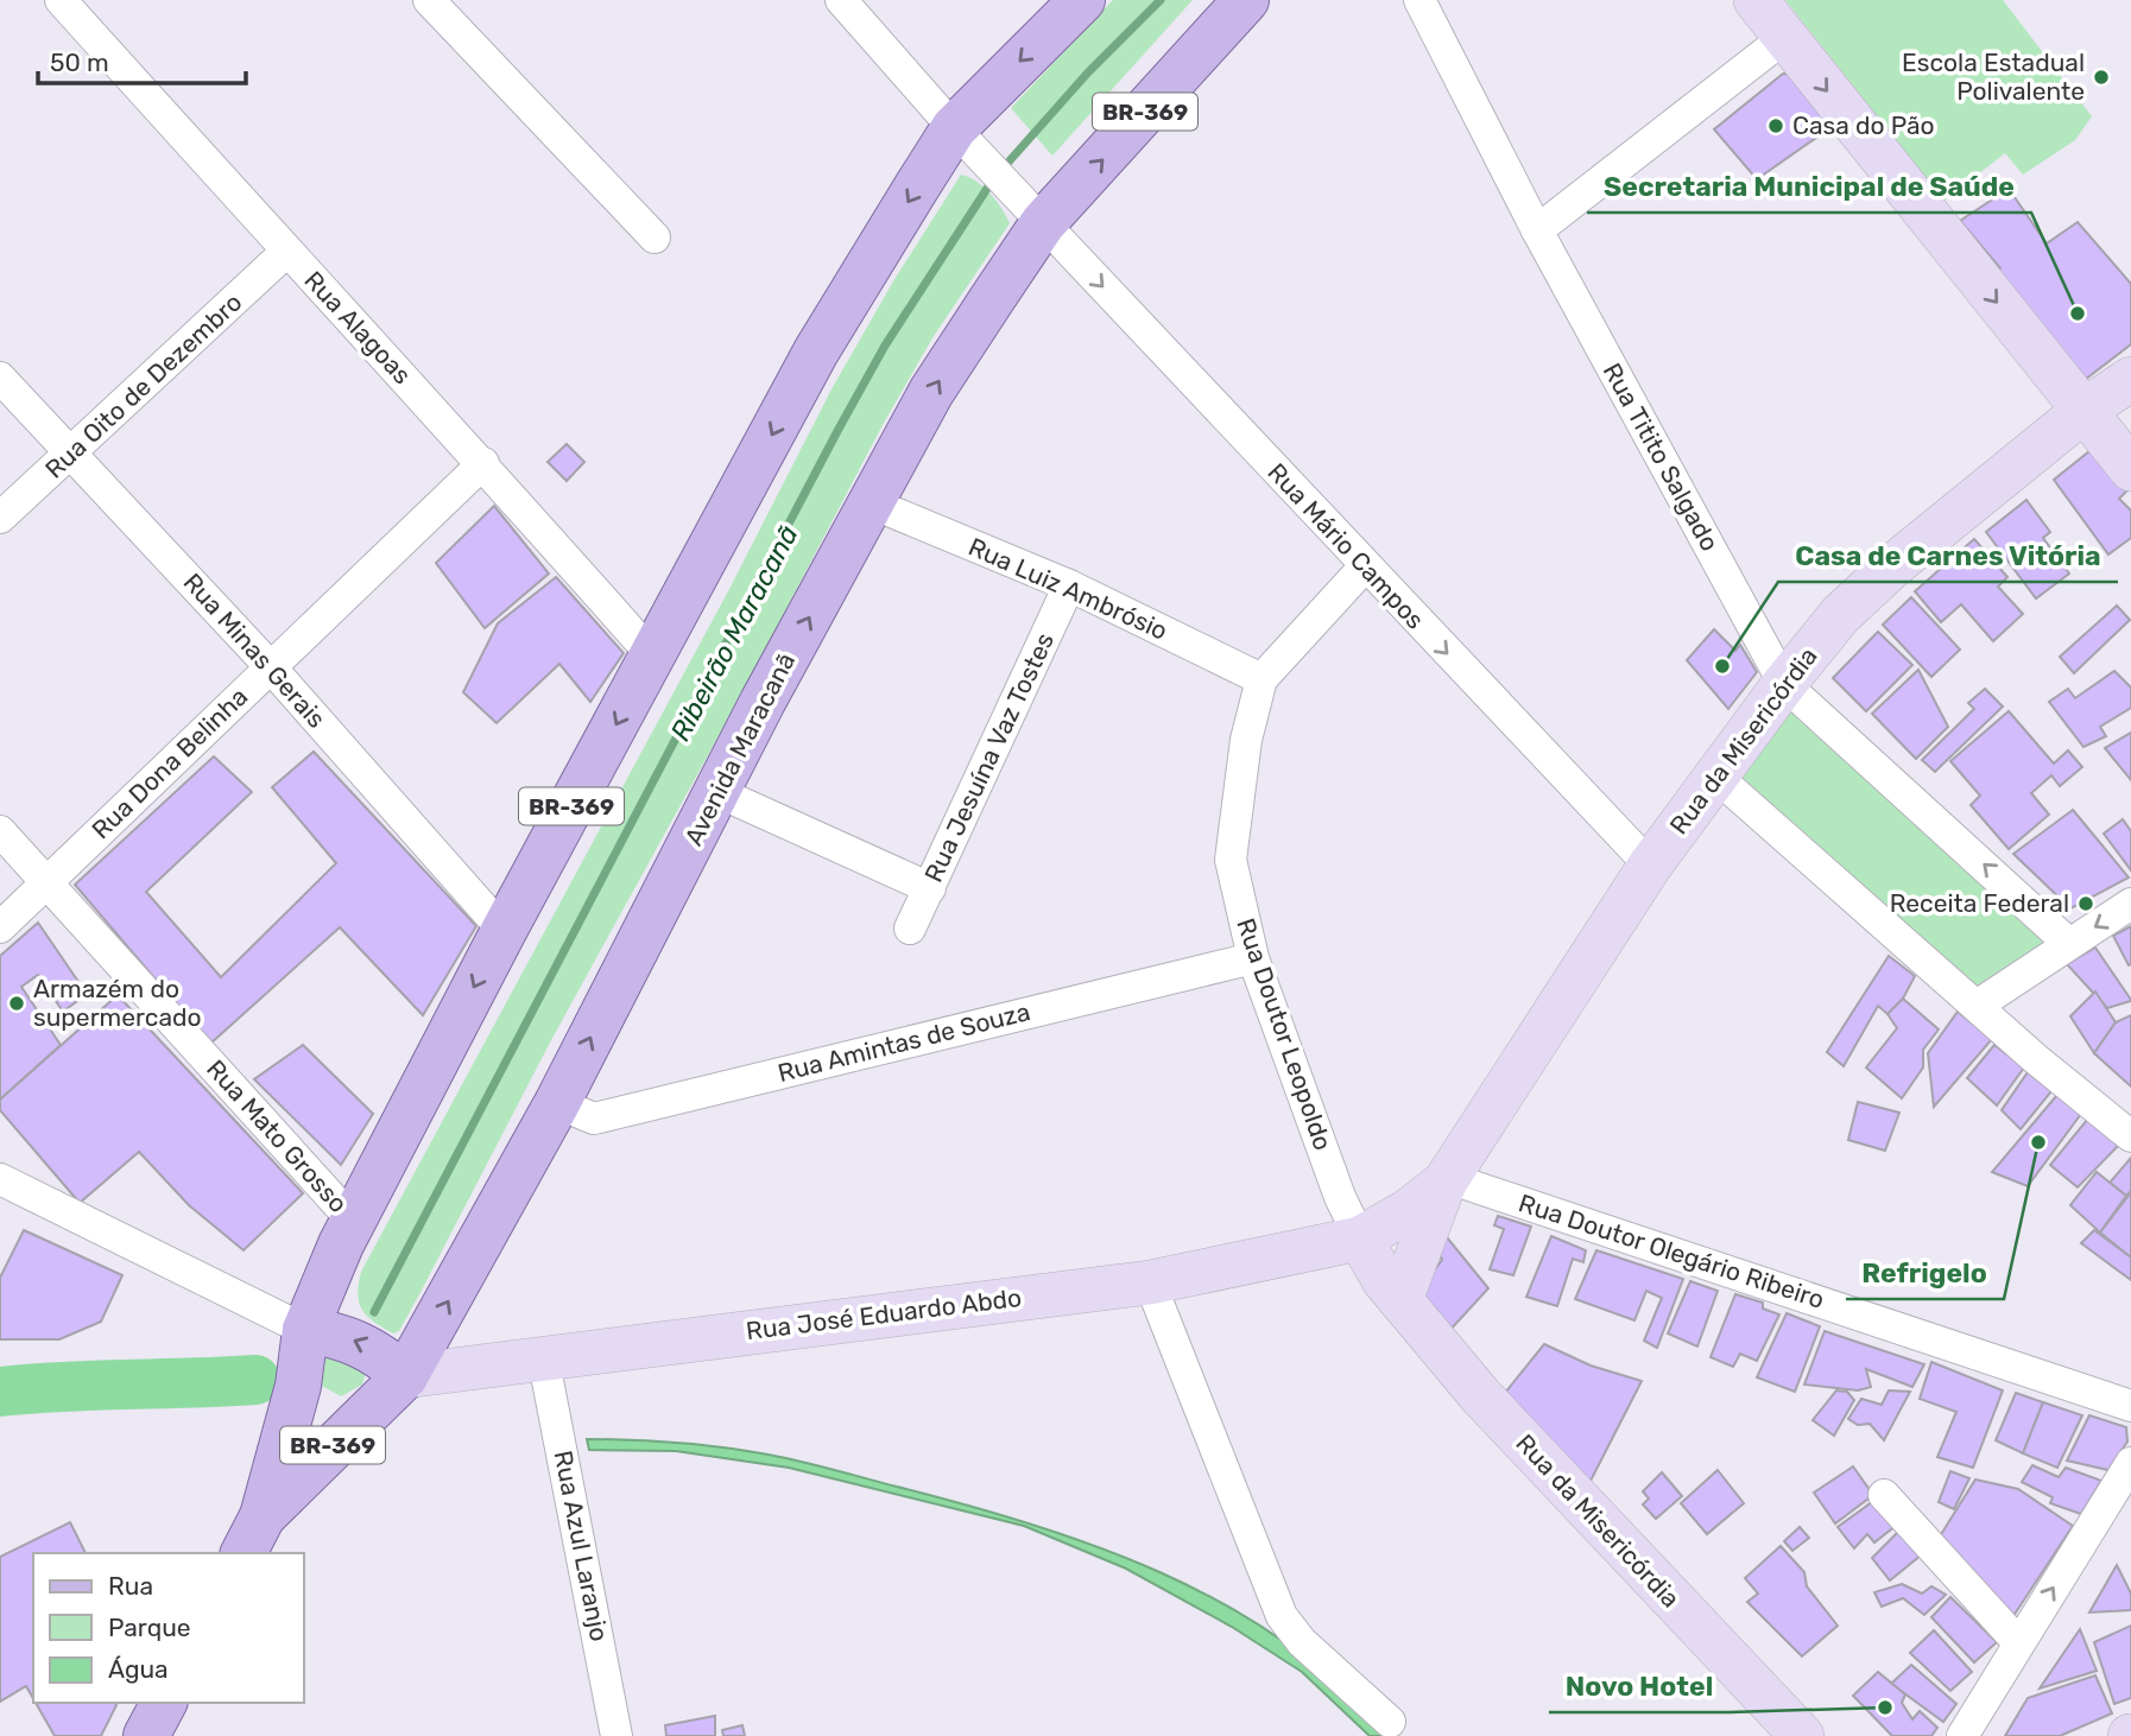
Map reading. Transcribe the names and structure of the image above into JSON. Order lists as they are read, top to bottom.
{
  "streets": {
    "main road": ["BR-369", "Avenida Maracanã"],
    "street": [
      "Rua Alagoas",
      "Rua Oito de Dezembro",
      "Rua Titito Salgado",
      "Rua Mário Campos",
      "Rua Luiz Ambrósio",
      "Rua Minas Gerais",
      "Rua da Misericórdia",
      "Rua Jesuína Vaz Tostes",
      "Rua Dona Belinha",
      "Rua Doutor Leopoldo",
      "Rua Amintas de Souza",
      "Rua Mato Grosso",
      "Rua Doutor Olegário Ribeiro",
      "Rua José Eduardo Abdo",
      "Rua Azul Laranjo"
    ]
  },
  "crossings": [
    ["Rua Alagoas", "Rua Oito de Dezembro"],
    ["Rua Alagoas", "Avenida Maracanã"],
    ["Rua Alagoas", "Rua Dona Belinha"],
    ["Rua Oito de Dezembro", "Rua Minas Gerais"],
    ["Rua Titito Salgado", "Rua da Misericórdia"],
    ["Rua Mário Campos", "Rua da Misericórdia"],
    ["Rua Mário Campos", "Avenida Maracanã"],
    ["Rua Mário Campos", "Rua Doutor Leopoldo"],
    ["Rua Luiz Ambrósio", "Avenida Maracanã"],
    ["Rua Luiz Ambrósio", "Rua Jesuína Vaz Tostes"],
    ["Rua Luiz Ambrósio", "Rua Doutor Leopoldo"],
    ["Rua Minas Gerais", "Avenida Maracanã"],
    ["Rua Minas Gerais", "Rua Dona Belinha"],
    ["Rua da Misericórdia", "Rua Doutor Leopoldo"],
    ["Rua da Misericórdia", "Rua Doutor Olegário Ribeiro"],
    ["Rua da Misericórdia", "Rua José Eduardo Abdo"],
    ["Avenida Maracanã", "Rua Amintas de Souza"],
    ["Avenida Maracanã", "Rua Mato Grosso"],
    ["Avenida Maracanã", "Rua José Eduardo Abdo"],
    ["Rua Dona Belinha", "Rua Mato Grosso"],
    ["Rua Doutor Leopoldo", "Rua Amintas de Souza"],
    ["Rua Doutor Leopoldo", "Rua José Eduardo Abdo"],
    ["Rua José Eduardo Abdo", "Rua Azul Laranjo"]
  ],
  "one_way": ["Rua Mário Campos"],
  "water": ["Ribeirão Maracanã"],
  "places": [
    "Escola Estadual Polivalente",
    "Casa do Pão",
    "Secretaria Municipal de Saúde",
    "Casa de Carnes Vitória",
    "Receita Federal",
    "Armazém do supermercado",
    "Refrigelo",
    "Novo Hotel"
  ],
  "legend": ["Rua", "Parque", "Água"],
  "scale_bar": "50 m"
}
